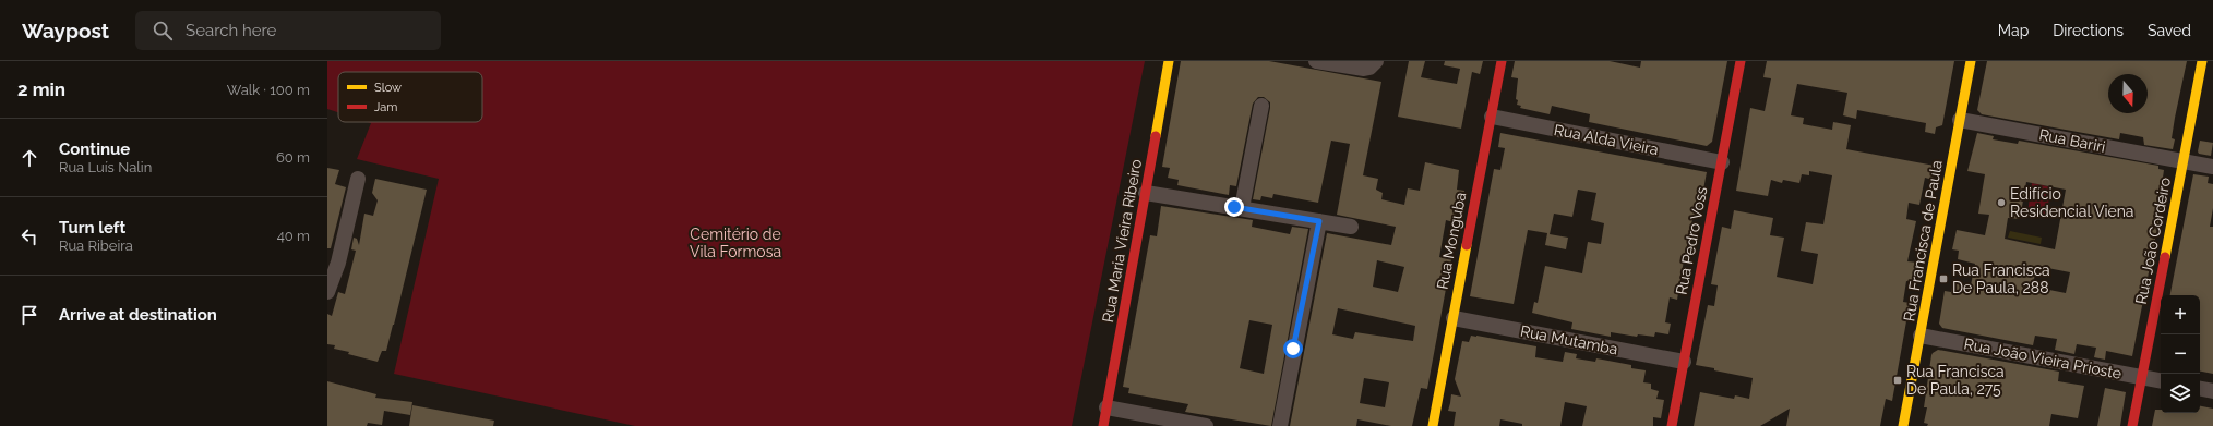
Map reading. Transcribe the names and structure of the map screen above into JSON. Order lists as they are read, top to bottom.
{
  "streets": {
    "street": [
      "Rua Alda Vieira",
      "Rua Bariri",
      "Rua Maria Vieira Ribeiro",
      "Rua Monguba",
      "Rua Pedro Voss",
      "Rua Francisca de Paula",
      "Rua João Cordeiro",
      "Rua Mutamba",
      "Rua João Vieira Prioste"
    ]
  },
  "crossings": [
    ["Rua Alda Vieira", "Rua Monguba"],
    ["Rua Alda Vieira", "Rua Pedro Voss"],
    ["Rua Bariri", "Rua Francisca de Paula"],
    ["Rua Bariri", "Rua João Cordeiro"],
    ["Rua Monguba", "Rua Mutamba"],
    ["Rua Pedro Voss", "Rua Mutamba"],
    ["Rua Francisca de Paula", "Rua João Vieira Prioste"],
    ["Rua João Cordeiro", "Rua João Vieira Prioste"]
  ],
  "parks": ["Cemitério de Vila Formosa"],
  "places": {
    "other": ["Edifício Residencial Viena"],
    "transit": ["Rua Francisca De Paula, 288", "Rua Francisca De Paula, 275"]
  },
  "legend": ["Slow", "Jam"],
  "north": "bottom",
  "page": {
    "header": "Waypost",
    "search": "Search here",
    "nav": ["Map", "Directions", "Saved"],
    "heading": ["2 min", "Walk · 100 m"],
    "list": [
      ["Continue", "Rua Luís Nalin", "60 m"],
      ["Turn left", "Rua Ribeira", "40 m"],
      "Arrive at destination"
    ],
    "map_buttons": ["+", "−"]
  }
}
